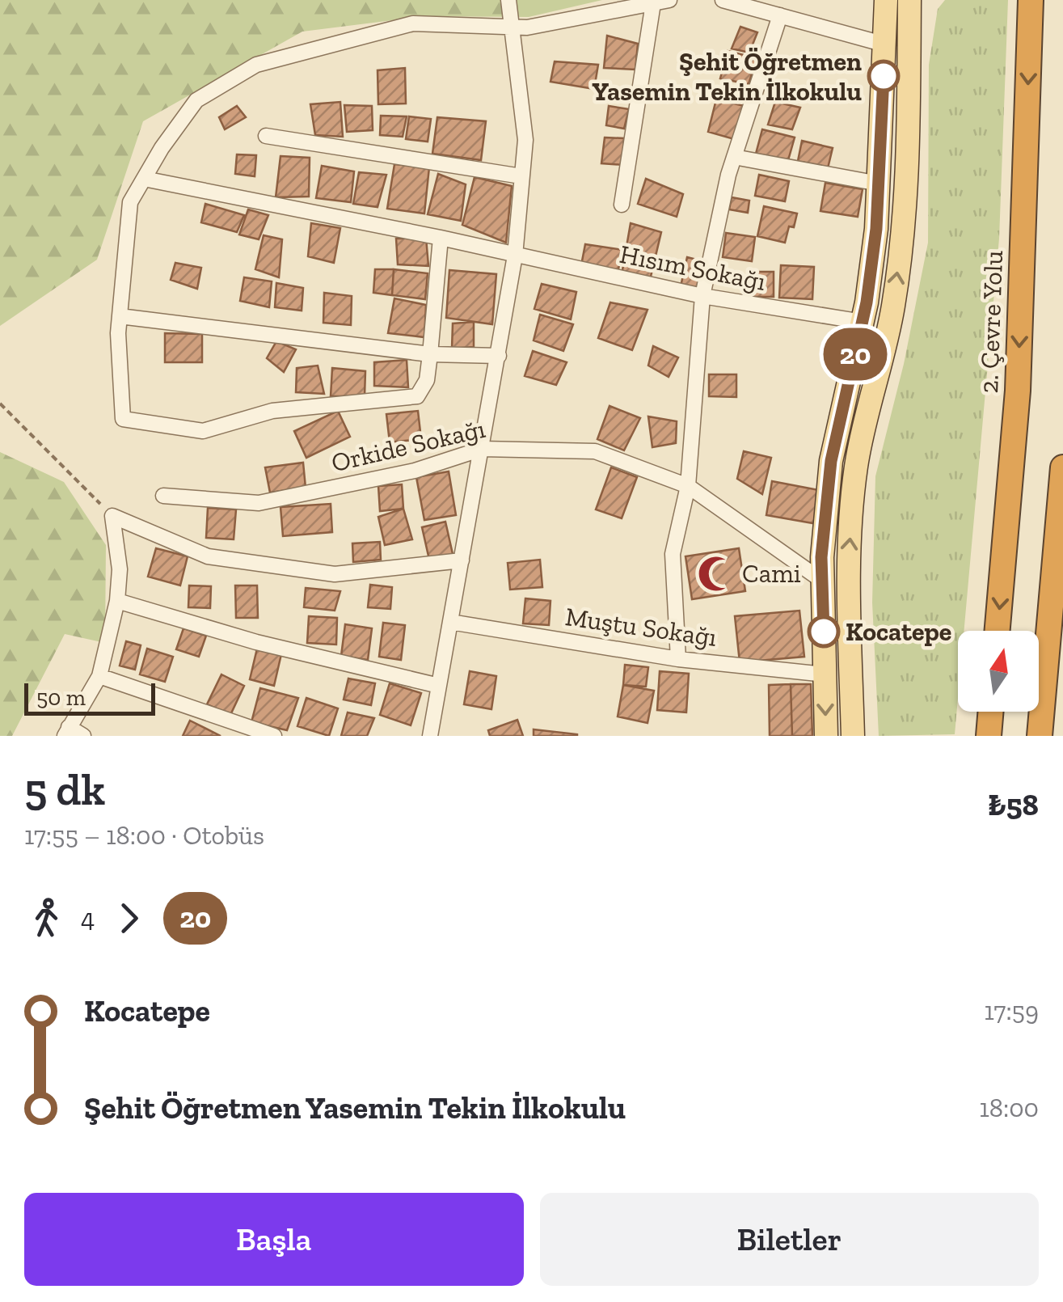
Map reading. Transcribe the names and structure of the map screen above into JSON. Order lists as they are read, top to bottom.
{
  "streets": {
    "highway": ["2. Çevre Yolu"],
    "street": ["Hısım Sokağı", "Orkide Sokağı", "Muştu Sokağı"]
  },
  "one_way": ["2. Çevre Yolu"],
  "places": {
    "other": ["Şehit Öğretmen Yasemin Tekin İlkokulu", "Kocatepe"],
    "mosque": ["Cami"]
  },
  "lines": ["bus line 20"],
  "scale_bar": "50 m",
  "north": "top",
  "page": {
    "on_map": "20",
    "scale": "50 m",
    "heading": ["5 dk", "17:55 – 18:00 · Otobüs", "₺58"],
    "legs": ["4", "20"],
    "list": [
      {
        "name": "Kocatepe",
        "value": "17:59"
      },
      {
        "name": "Şehit Öğretmen Yasemin Tekin İlkokulu",
        "value": "18:00"
      }
    ],
    "buttons": ["Başla", "Biletler"]
  }
}
